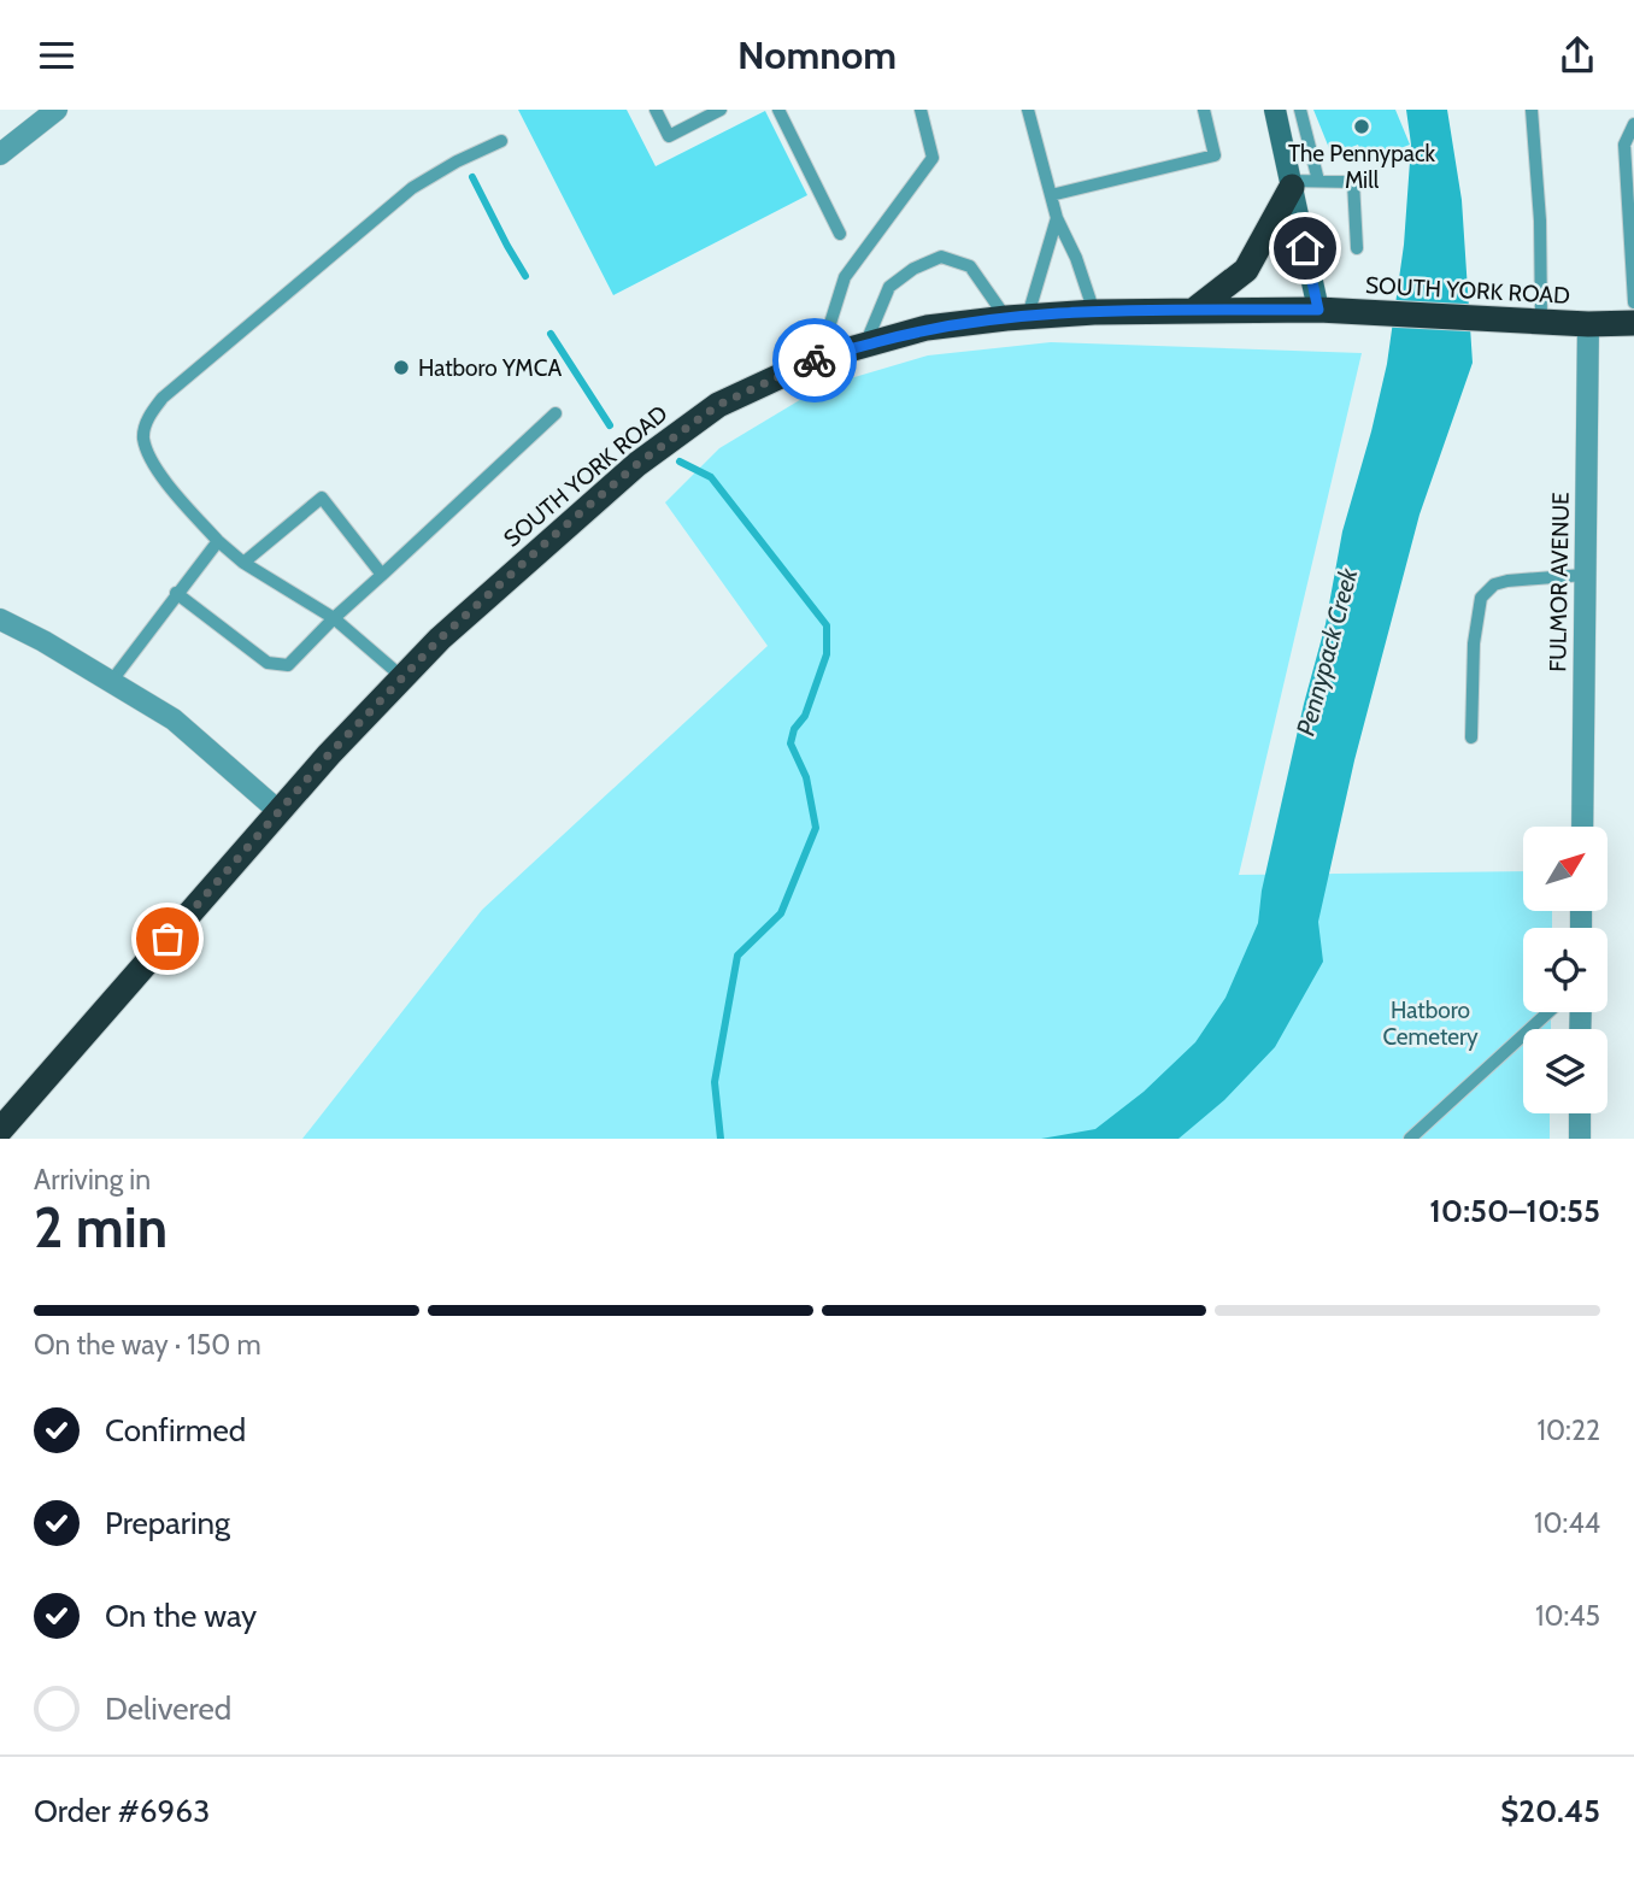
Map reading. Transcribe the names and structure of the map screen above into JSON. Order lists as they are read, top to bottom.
{
  "streets": {
    "highway": ["SOUTH YORK ROAD"],
    "street": ["FULMOR AVENUE"]
  },
  "crossings": [
    ["SOUTH YORK ROAD", "FULMOR AVENUE"]
  ],
  "water": ["Pennypack Creek"],
  "parks": ["Hatboro Cemetery"],
  "places": ["The Pennypack Mill", "Hatboro YMCA"],
  "north": "top right",
  "page": {
    "header": "Nomnom",
    "heading": ["2 min", "Arriving in", "10:50–10:55"],
    "panel": ["Order #6963", "$20.45"],
    "bar": "On the way · 150 m",
    "list": [
      ["Confirmed", "10:22"],
      ["Preparing", "10:44"],
      ["On the way", "10:45"],
      "Delivered"
    ]
  }
}
